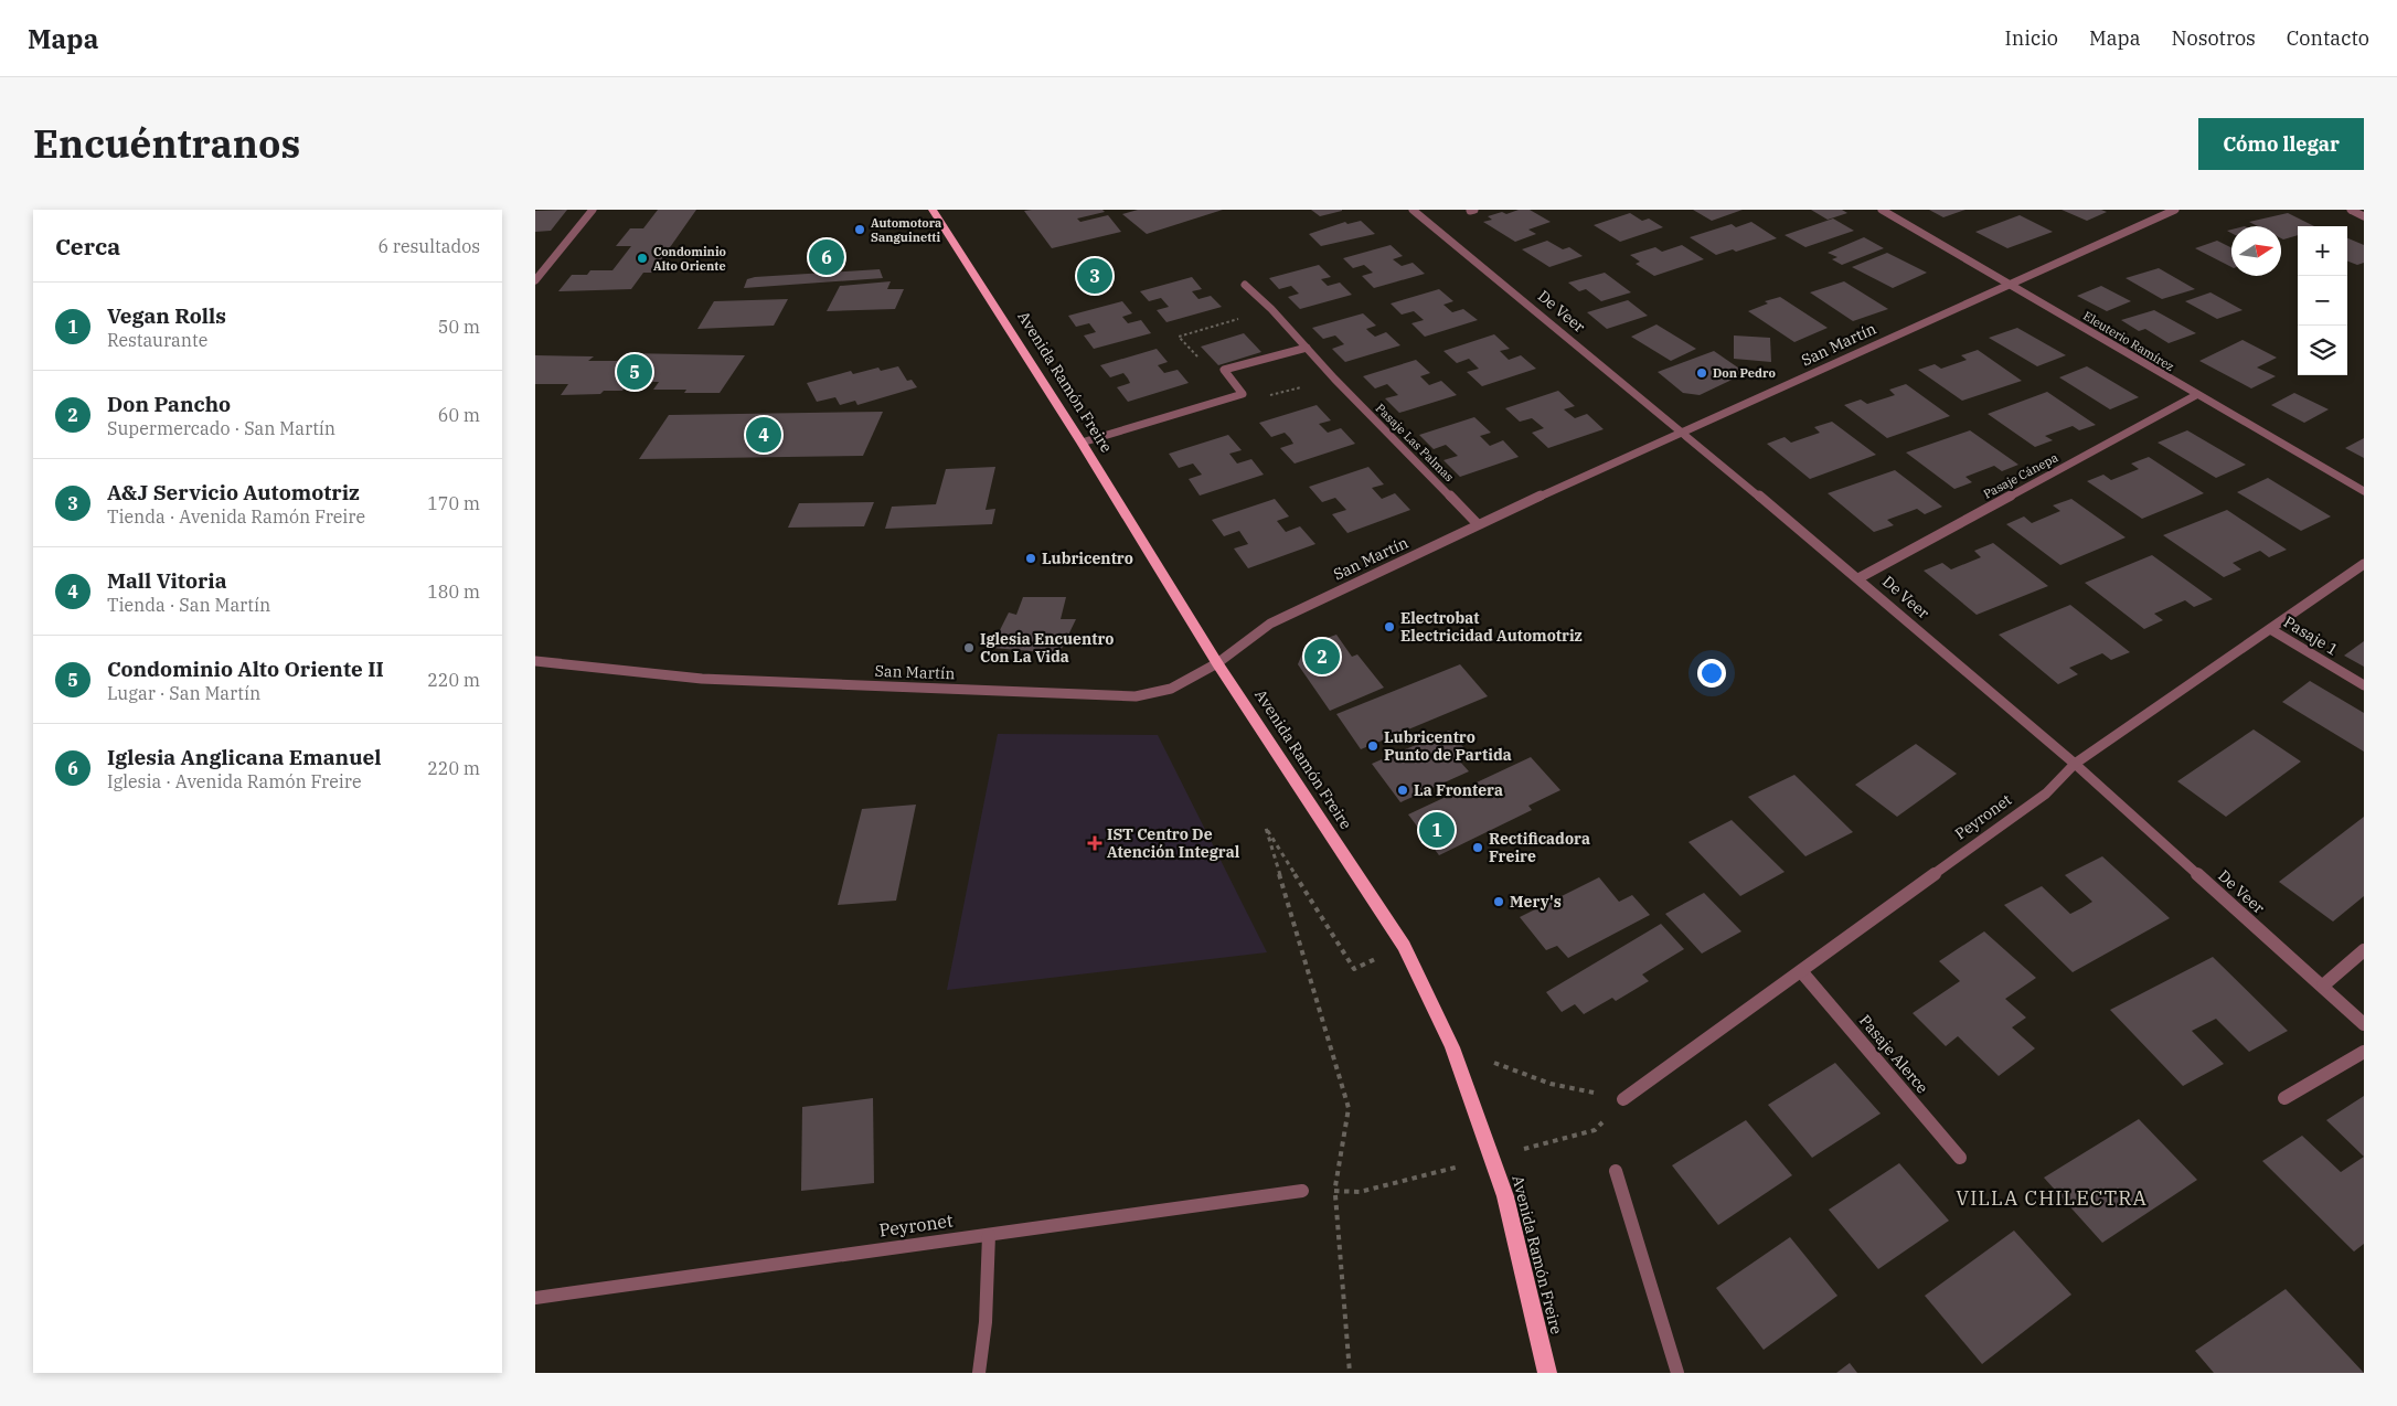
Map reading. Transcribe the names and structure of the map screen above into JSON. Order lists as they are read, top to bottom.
{
  "streets": {
    "main road": ["Avenida Ramón Freire"],
    "street": [
      "De Veer",
      "Eleuterio Ramírez",
      "San Martín",
      "Pasaje Las Palmas",
      "Pasaje Cánepa",
      "Pasaje 1",
      "Peyronet",
      "Pasaje Alerce"
    ]
  },
  "crossings": [
    ["De Veer", "San Martín"],
    ["De Veer", "Pasaje Cánepa"],
    ["De Veer", "Peyronet"],
    ["Eleuterio Ramírez", "San Martín"],
    ["Eleuterio Ramírez", "Pasaje Cánepa"],
    ["San Martín", "Avenida Ramón Freire"],
    ["San Martín", "Pasaje Las Palmas"],
    ["Pasaje 1", "Peyronet"],
    ["Peyronet", "Pasaje Alerce"]
  ],
  "districts": ["VILLA CHILECTRA"],
  "places": {
    "other": [
      "Automotora Sanguinetti",
      "Condominio Alto Oriente",
      "Don Pedro",
      "Lubricentro",
      "Electrobat Electricidad Automotriz",
      "Iglesia Encuentro Con La Vida",
      "Lubricentro Punto de Partida",
      "La Frontera",
      "Rectificadora Freire",
      "Mery's"
    ],
    "health": ["IST Centro De Atención Integral"]
  },
  "north": "right",
  "page": {
    "header": "Mapa",
    "nav": [
      "Inicio",
      "Mapa",
      "Nosotros",
      "Contacto"
    ],
    "title": "Encuéntranos",
    "buttons": "Cómo llegar",
    "heading": ["Cerca", "6 resultados"],
    "map_buttons": ["+", "−"],
    "pins": [
      "6",
      "3",
      "5",
      "4",
      "2",
      "1"
    ],
    "list": [
      {
        "mark": "1",
        "name": "Vegan Rolls",
        "note": "Restaurante",
        "value": "50 m"
      },
      {
        "mark": "2",
        "name": "Don Pancho",
        "note": "Supermercado · San Martín",
        "value": "60 m"
      },
      {
        "mark": "3",
        "name": "A&J Servicio Automotriz",
        "note": "Tienda · Avenida Ramón Freire",
        "value": "170 m"
      },
      {
        "mark": "4",
        "name": "Mall Vitoria",
        "note": "Tienda · San Martín",
        "value": "180 m"
      },
      {
        "mark": "5",
        "name": "Condominio Alto Oriente II",
        "note": "Lugar · San Martín",
        "value": "220 m"
      },
      {
        "mark": "6",
        "name": "Iglesia Anglicana Emanuel",
        "note": "Iglesia · Avenida Ramón Freire",
        "value": "220 m"
      }
    ]
  }
}
